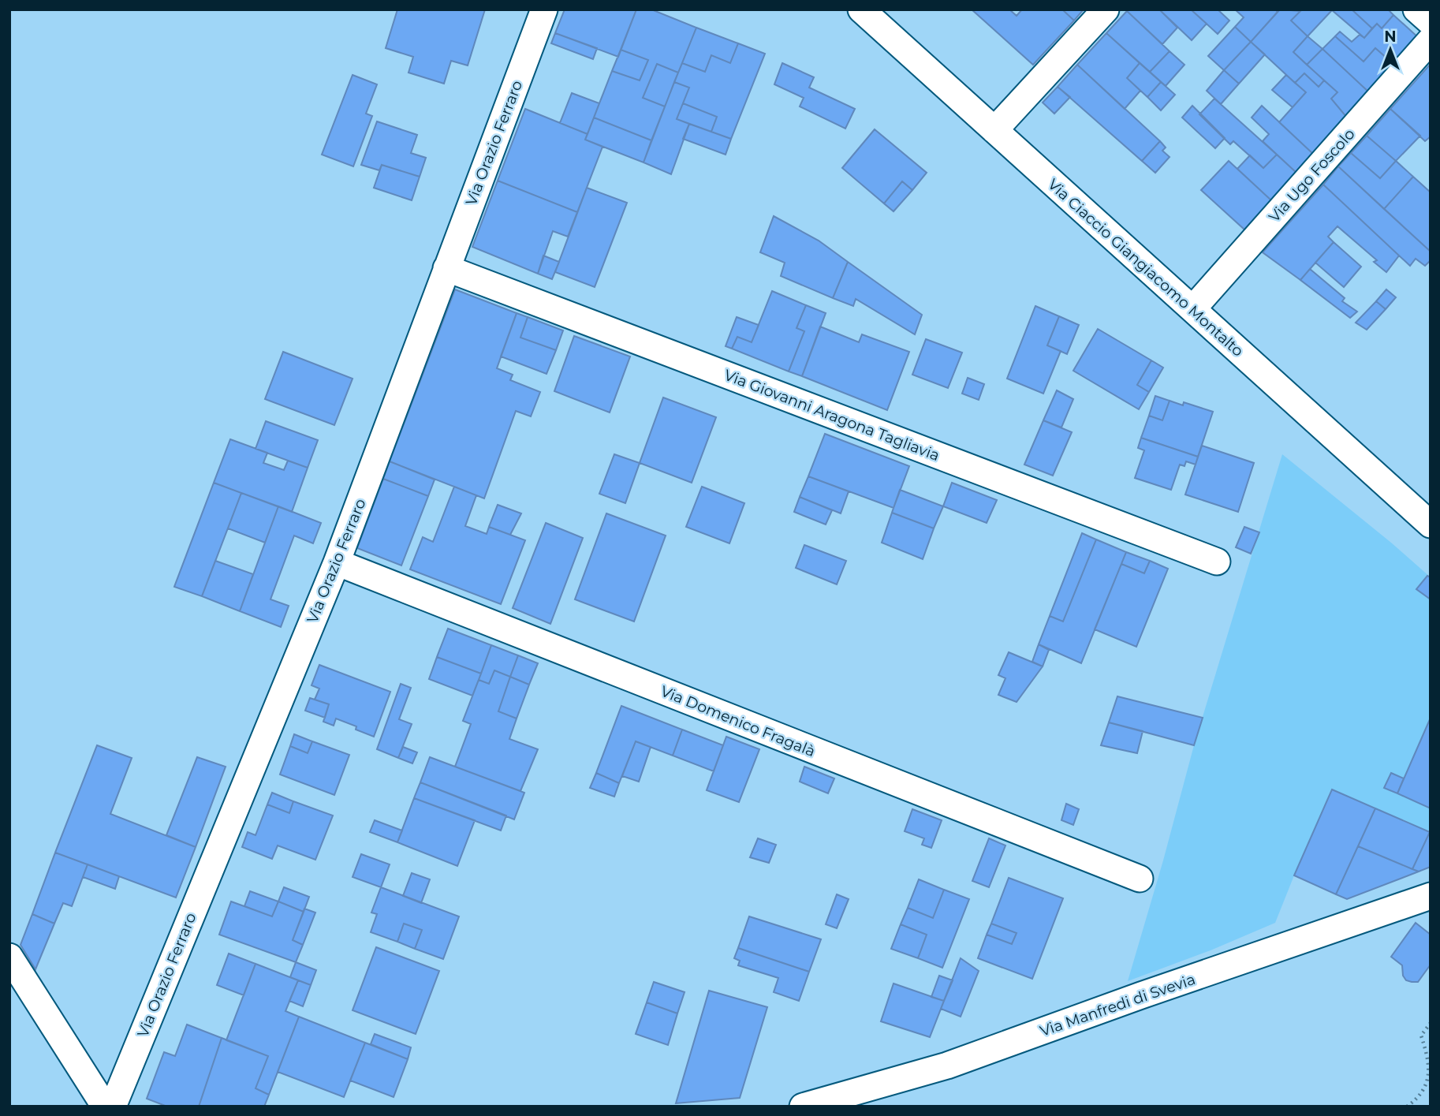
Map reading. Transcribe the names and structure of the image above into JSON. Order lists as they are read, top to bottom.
{
  "streets": {
    "street": [
      "Via Orazio Ferraro",
      "Via Ugo Foscolo",
      "Via Ciaccio Giangiacomo Montalto",
      "Via Giovanni Aragona Tagliavia",
      "Via Domenico Fragalà",
      "Via Manfredi di Svevia"
    ]
  },
  "crossings": [
    ["Via Orazio Ferraro", "Via Giovanni Aragona Tagliavia"],
    ["Via Orazio Ferraro", "Via Domenico Fragalà"],
    ["Via Ugo Foscolo", "Via Ciaccio Giangiacomo Montalto"]
  ],
  "north": "top"
}
